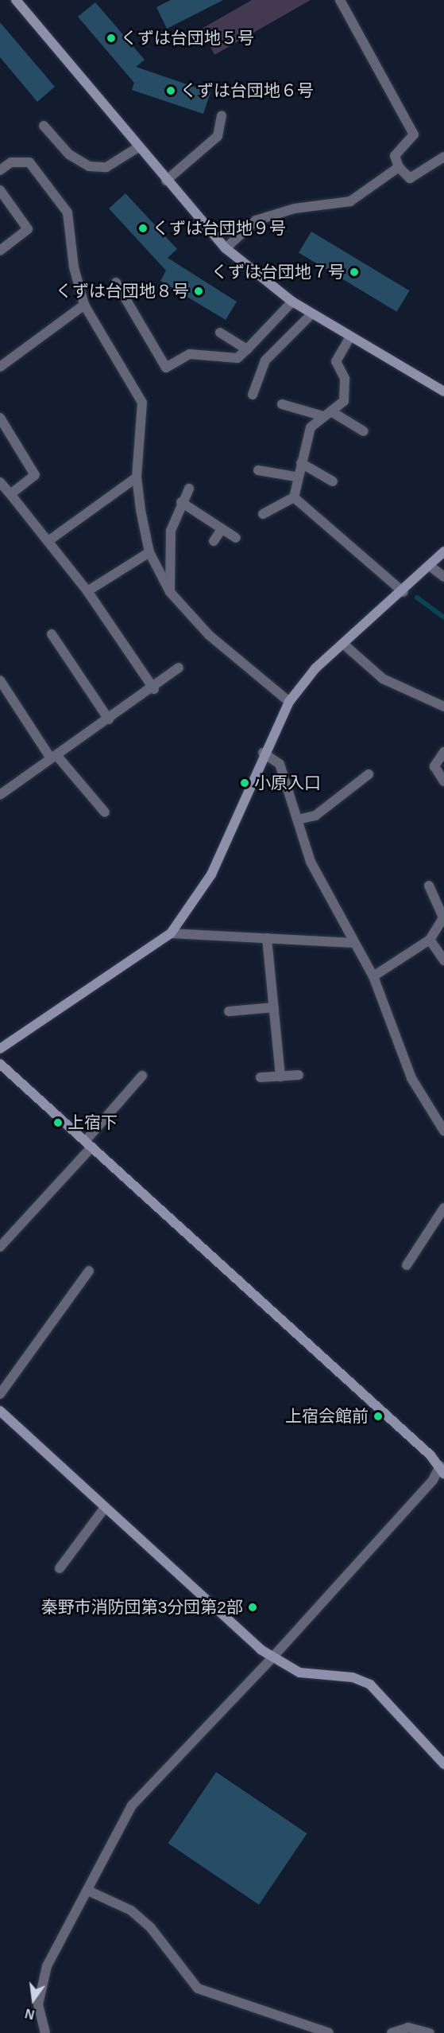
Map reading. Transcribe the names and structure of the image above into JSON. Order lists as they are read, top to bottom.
{
  "places": [
    "くずは台団地５号",
    "くずは台団地６号",
    "くずは台団地９号",
    "くずは台団地７号",
    "くずは台団地８号",
    "小原入口",
    "上宿下",
    "上宿会館前",
    "秦野市消防団第3分団第2部"
  ],
  "north": "bottom"
}
